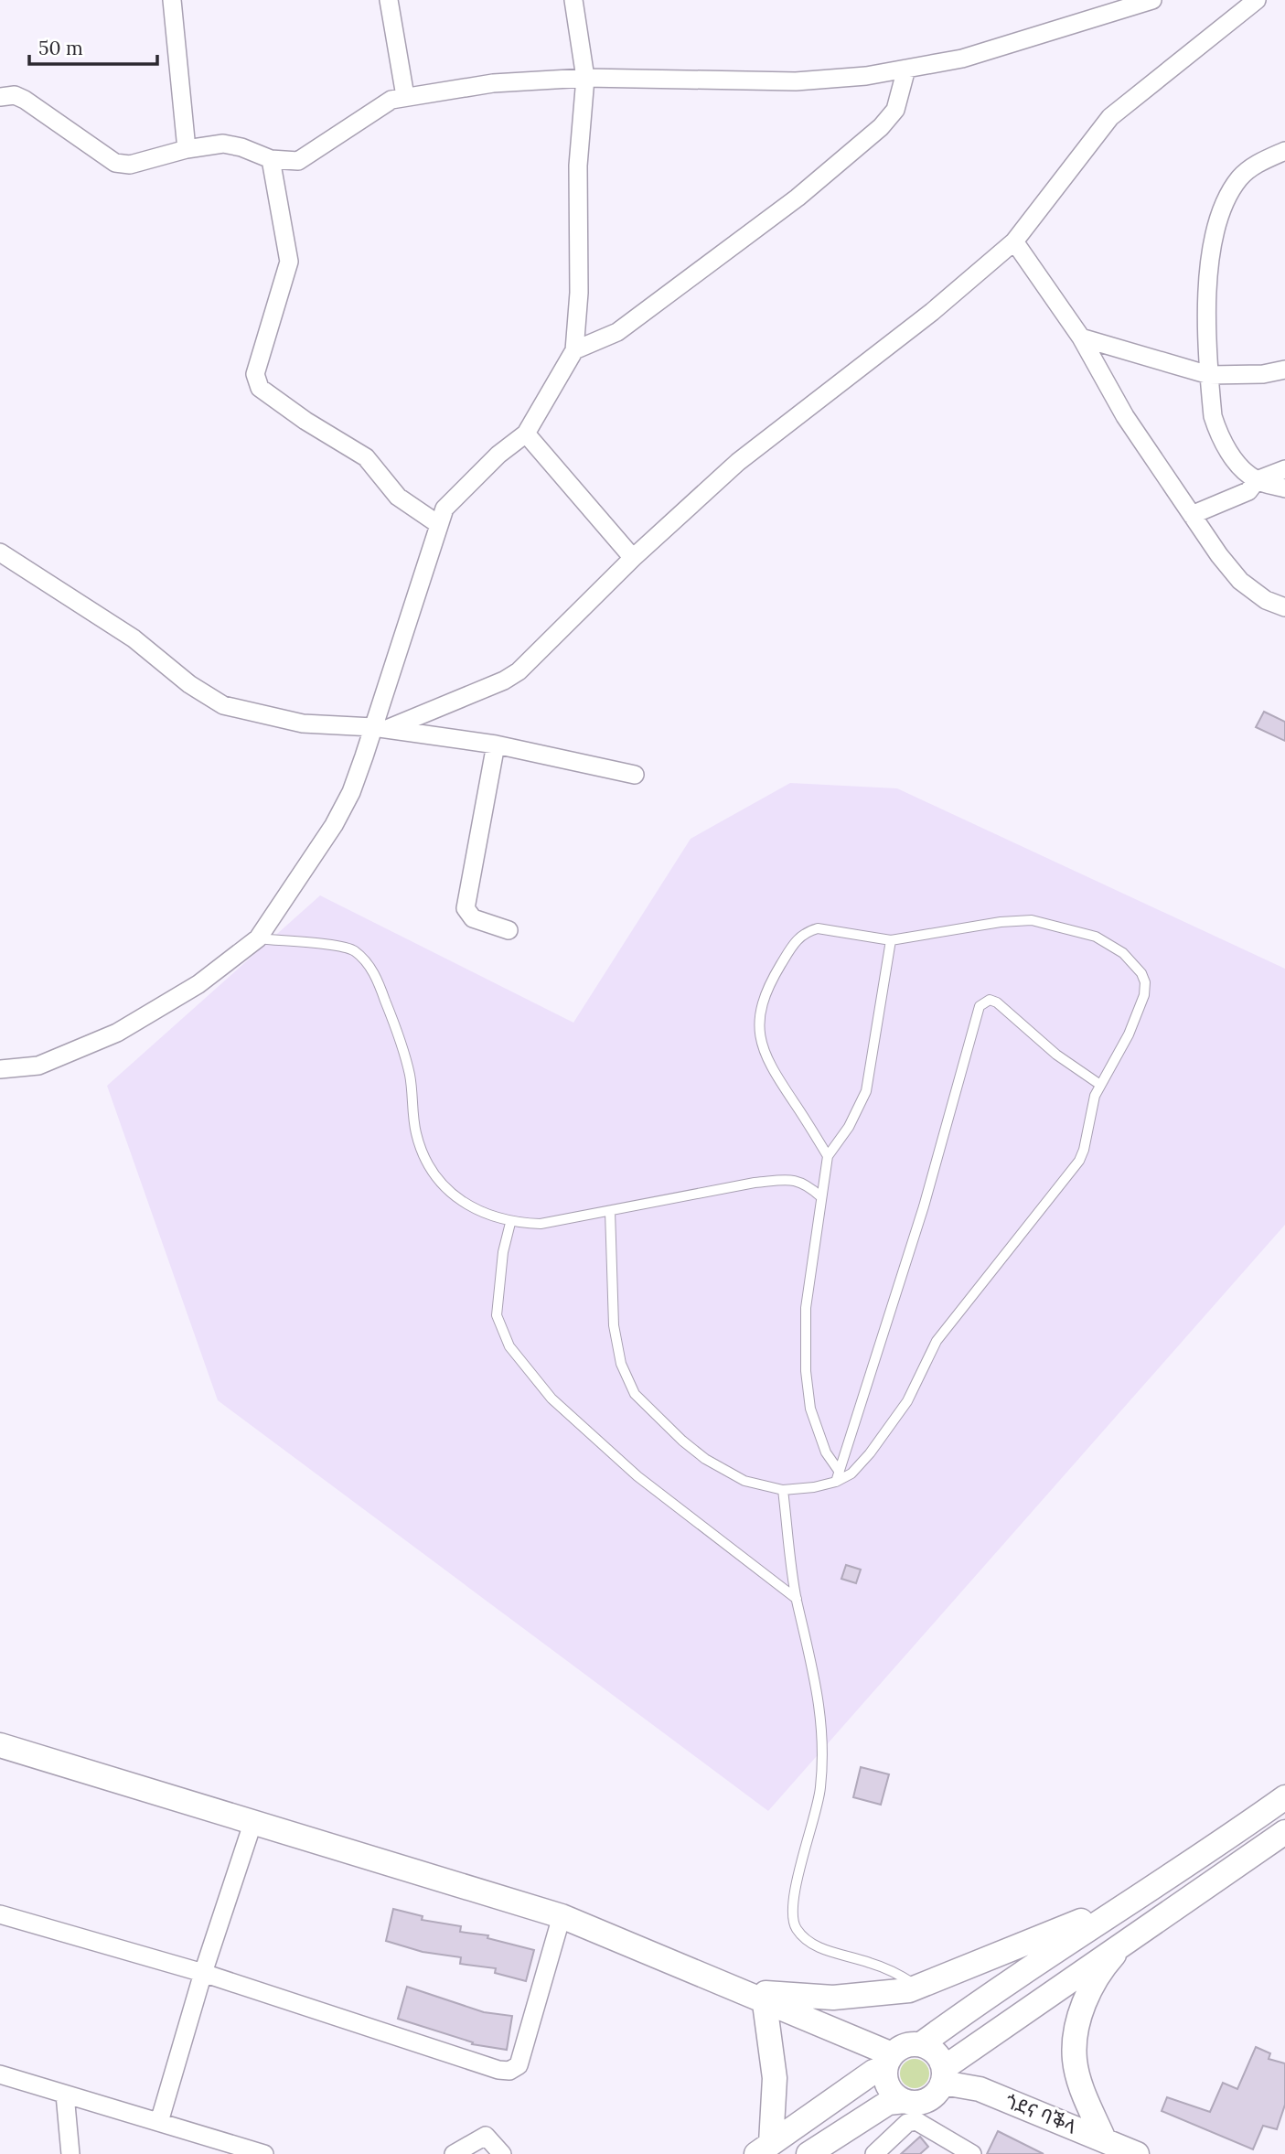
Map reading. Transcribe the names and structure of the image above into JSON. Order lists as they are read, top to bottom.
{
  "streets": {
    "main road": ["ጎደና ባቕላ"]
  },
  "scale_bar": "50 m"
}
